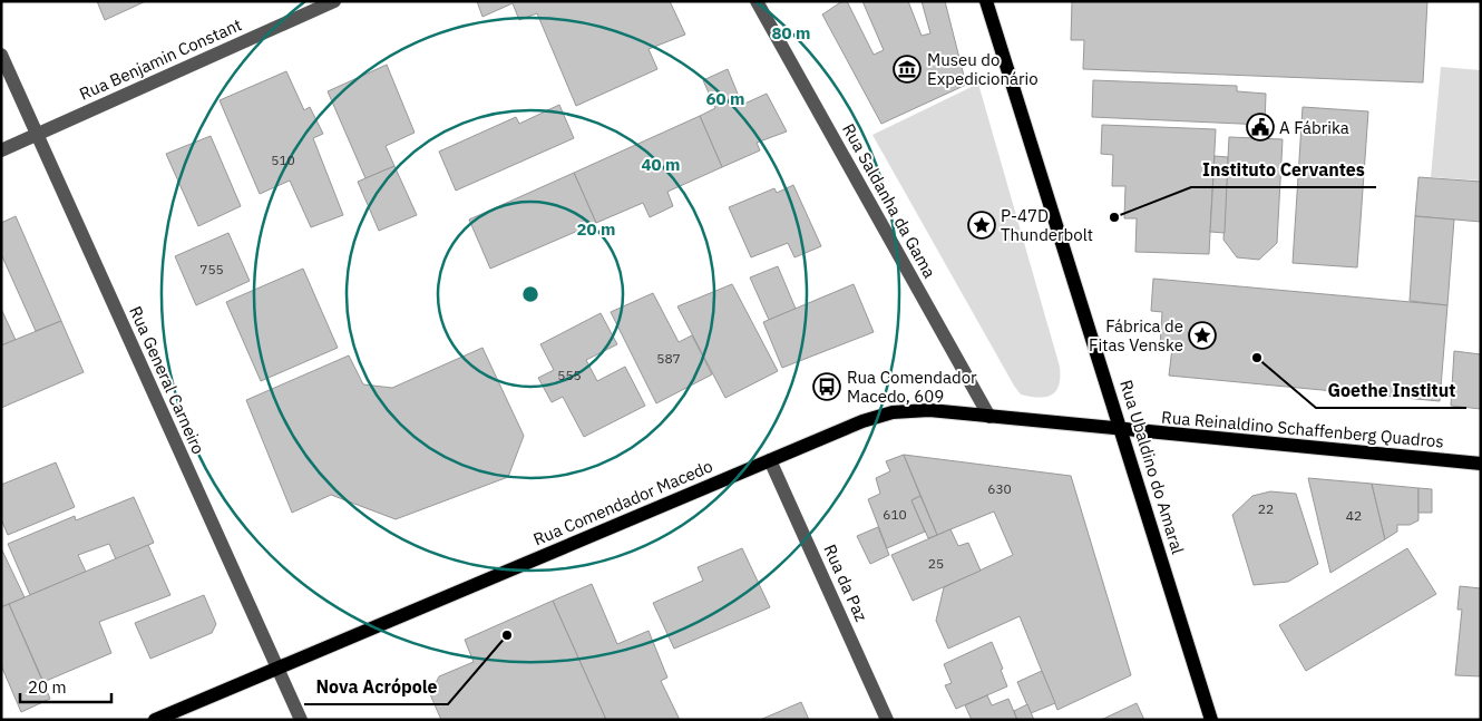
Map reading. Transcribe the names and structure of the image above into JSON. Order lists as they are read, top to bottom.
{
  "streets": {
    "main road": ["Rua Reinaldino Schaffenberg Quadros", "Rua Ubaldino do Amaral", "Rua Comendador Macedo"],
    "street": [
      "Rua Benjamin Constant",
      "Rua Saldanha da Gama",
      "Rua General Carneiro",
      "Rua da Paz"
    ]
  },
  "crossings": [
    ["Rua Benjamin Constant", "Rua General Carneiro"],
    ["Rua Saldanha da Gama", "Rua Comendador Macedo"],
    ["Rua General Carneiro", "Rua Comendador Macedo"],
    ["Rua Reinaldino Schaffenberg Quadros", "Rua Ubaldino do Amaral"],
    ["Rua Reinaldino Schaffenberg Quadros", "Rua Comendador Macedo"],
    ["Rua Ubaldino do Amaral", "Rua Comendador Macedo"],
    ["Rua Comendador Macedo", "Rua da Paz"]
  ],
  "places": {
    "museum": ["Museu do Expedicionário"],
    "public building": ["A Fábrika"],
    "other": ["Instituto Cervantes", "Goethe Institut", "Nova Acrópole"],
    "place": ["P-47D Thunderbolt", "Fábrica de Fitas Venske"],
    "bus stop": ["Rua Comendador Macedo, 609"]
  },
  "house_numbers": [
    "510",
    "755",
    "587",
    "555",
    "630",
    "22",
    "610",
    "42",
    "25"
  ],
  "scale_bar": "20 m",
  "rings": [
    "80 m",
    "60 m",
    "40 m",
    "20 m"
  ]
}
